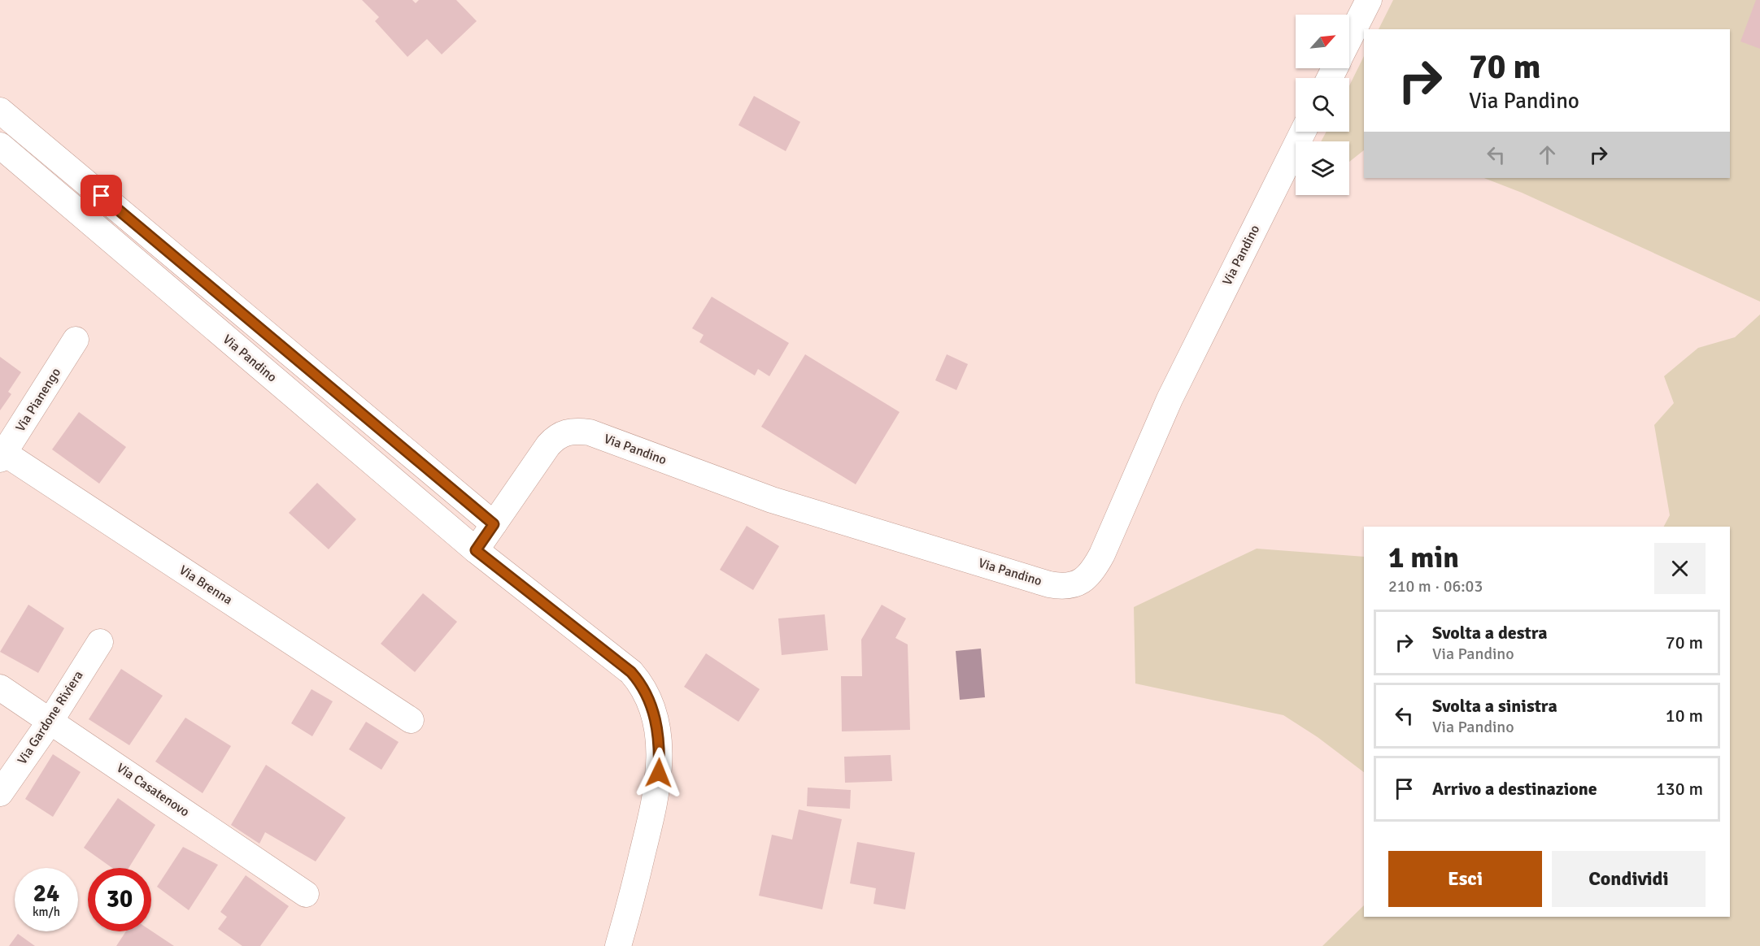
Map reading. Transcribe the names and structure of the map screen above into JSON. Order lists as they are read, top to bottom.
{
  "streets": {
    "street": [
      "Via Pandino",
      "Via Pianengo",
      "Via Brenna",
      "Via Gardone Riviera",
      "Via Casatenovo"
    ]
  },
  "crossings": [
    ["Via Pianengo", "Via Brenna"],
    ["Via Gardone Riviera", "Via Casatenovo"]
  ],
  "north": "top right",
  "page": {
    "turn": ["70 m", "Via Pandino"],
    "heading": ["1 min", "210 m · 06:03"],
    "list": [
      {
        "name": "Svolta a destra",
        "note": "Via Pandino",
        "value": "70 m"
      },
      {
        "name": "Svolta a sinistra",
        "note": "Via Pandino",
        "value": "10 m"
      },
      {
        "name": "Arrivo a destinazione",
        "value": "130 m"
      }
    ],
    "buttons": ["Esci", "Condividi"],
    "speed": "24 km/h",
    "limit": "30"
  }
}
